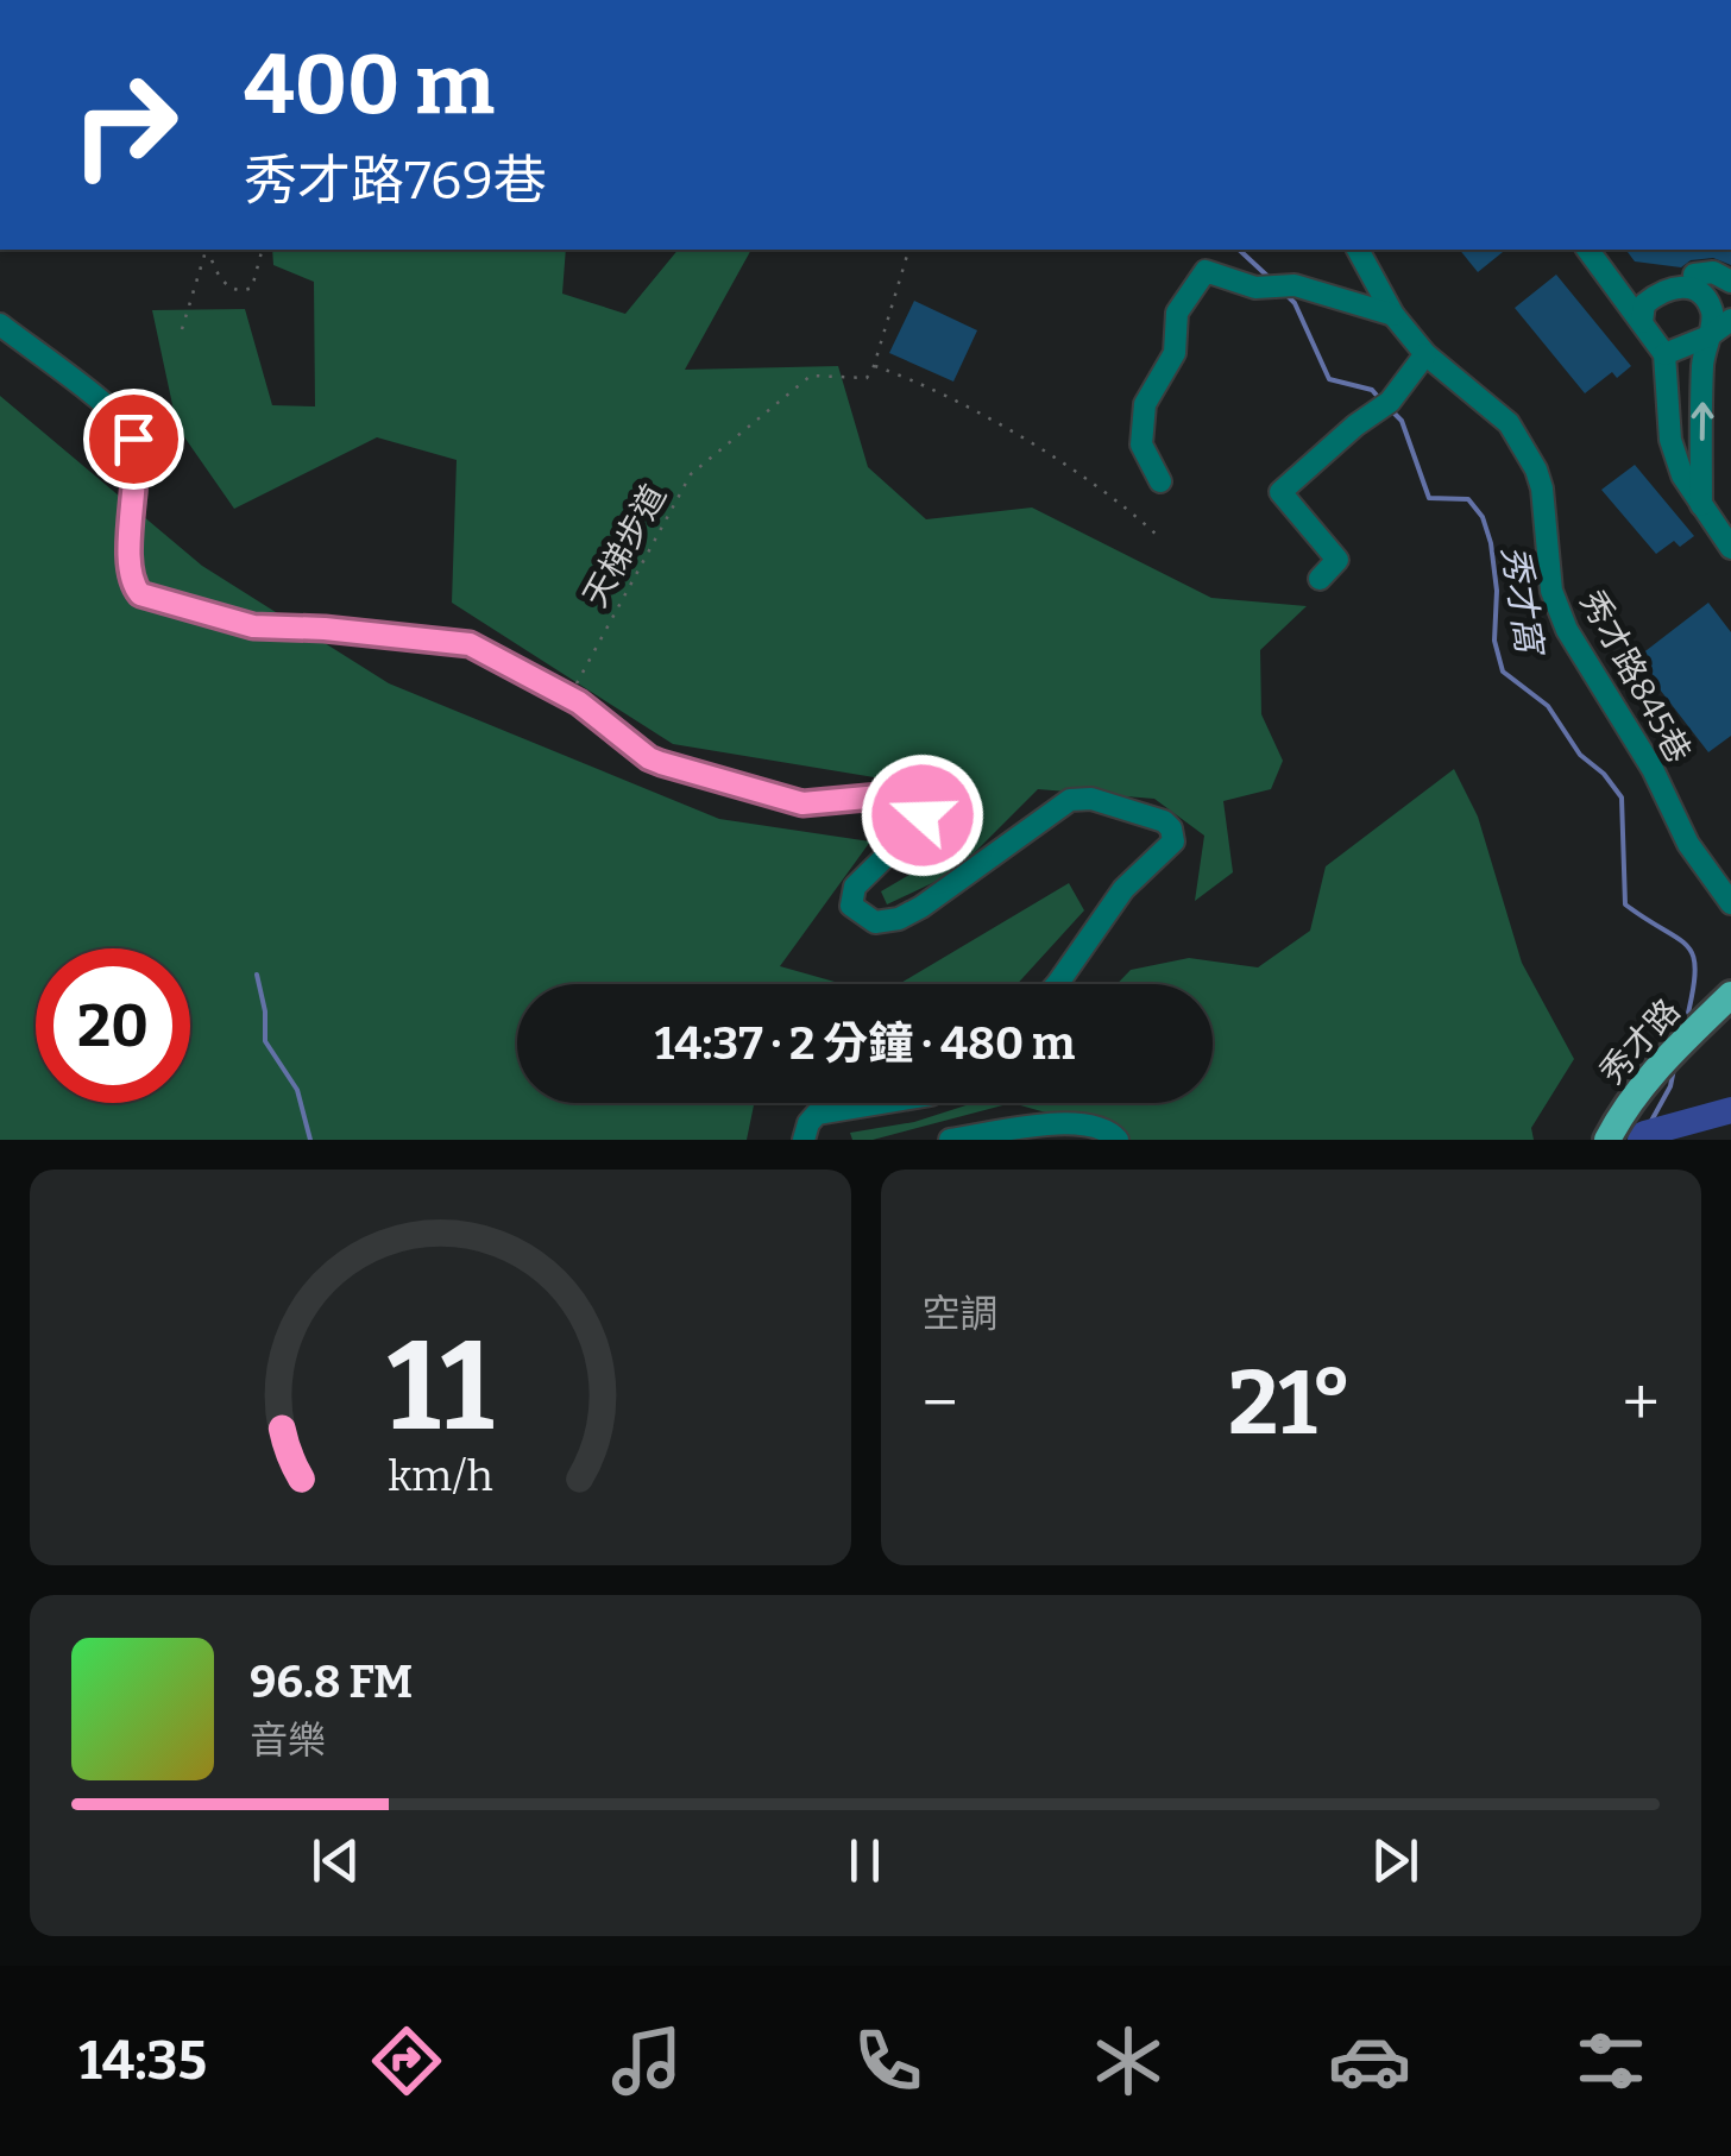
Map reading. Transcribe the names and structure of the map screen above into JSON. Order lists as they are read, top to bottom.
{
  "streets": {
    "main road": ["秀才路"],
    "street": ["秀才路845巷"],
    "path": ["天梯步道"]
  },
  "water": ["秀才窩"],
  "page": {
    "turn": ["400 m", "秀才路769巷"],
    "limit": "20",
    "trip": "14:37 · 2 分鐘 · 480 m",
    "tile": "空調",
    "heat": ["−", "21°", "+"],
    "song": ["96.8 FM", "音樂"],
    "tabs": "14:35",
    "gauge": ["11", "km/h"]
  }
}
